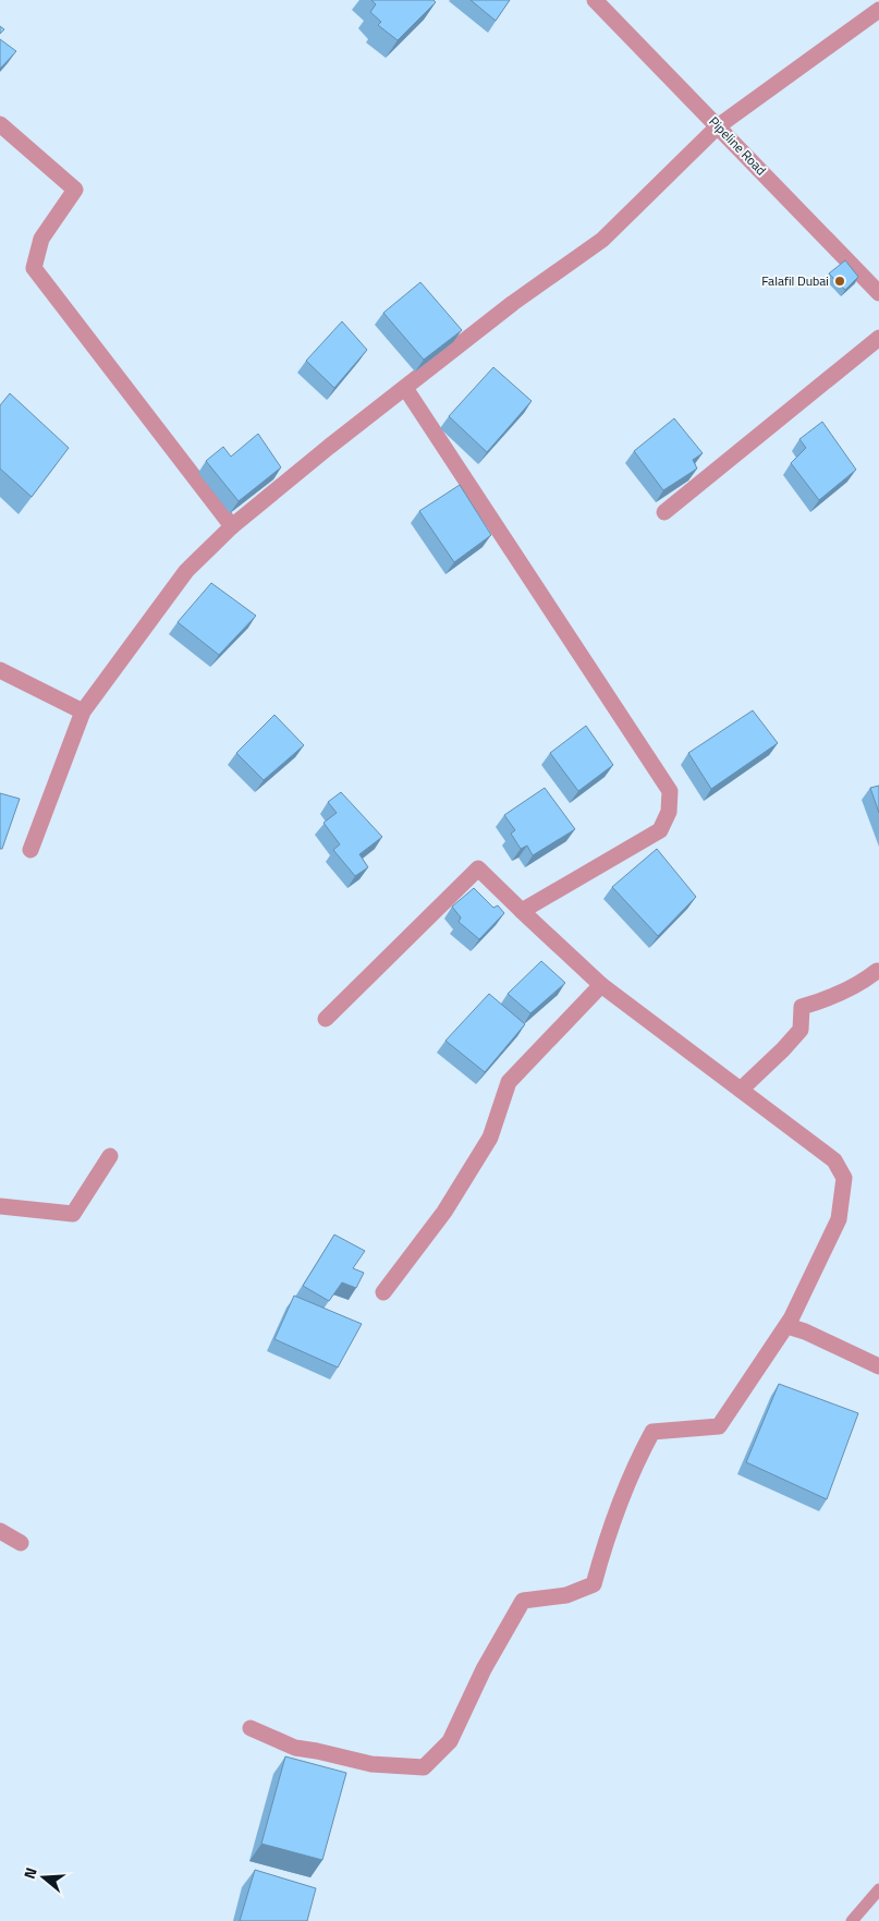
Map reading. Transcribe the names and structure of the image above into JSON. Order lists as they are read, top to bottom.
{
  "streets": {
    "street": ["Pipeline Road"]
  },
  "places": ["Falafil Dubai"],
  "north": "left"
}
